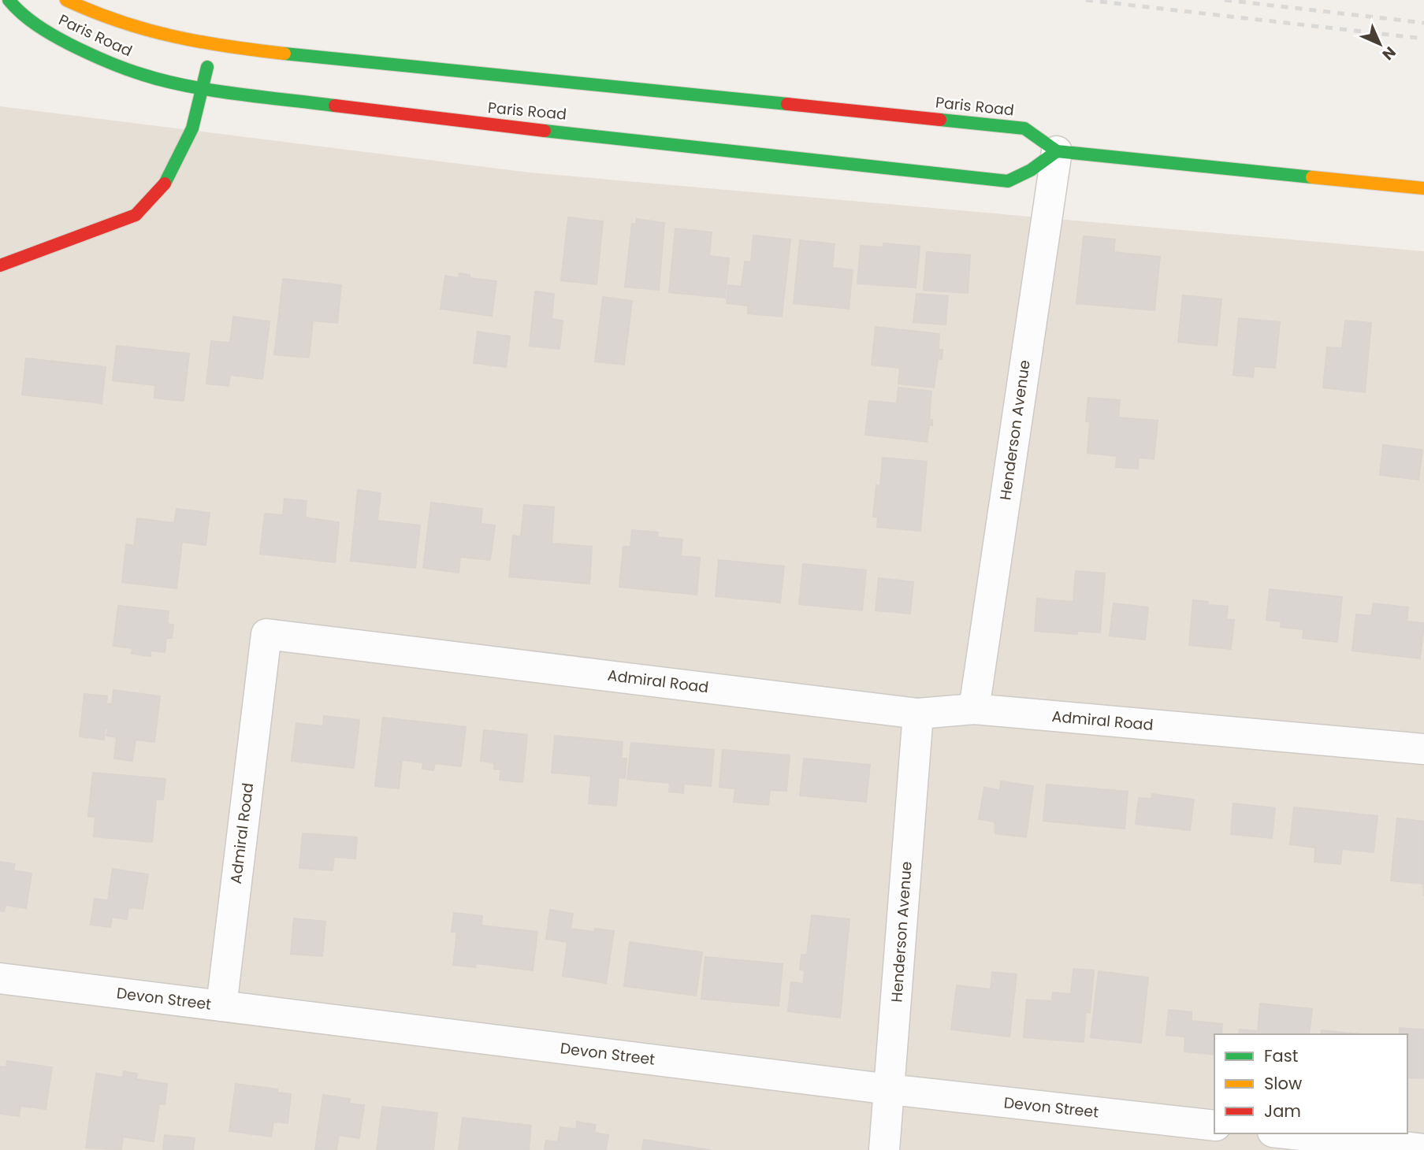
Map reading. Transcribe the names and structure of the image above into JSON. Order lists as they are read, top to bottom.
{
  "streets": {
    "main road": ["Paris Road"],
    "street": ["Henderson Avenue", "Admiral Road", "Devon Street"]
  },
  "crossings": [
    ["Paris Road", "Henderson Avenue"],
    ["Henderson Avenue", "Admiral Road"],
    ["Henderson Avenue", "Devon Street"],
    ["Admiral Road", "Devon Street"]
  ],
  "legend": ["Fast", "Slow", "Jam"],
  "north": "bottom right"
}
